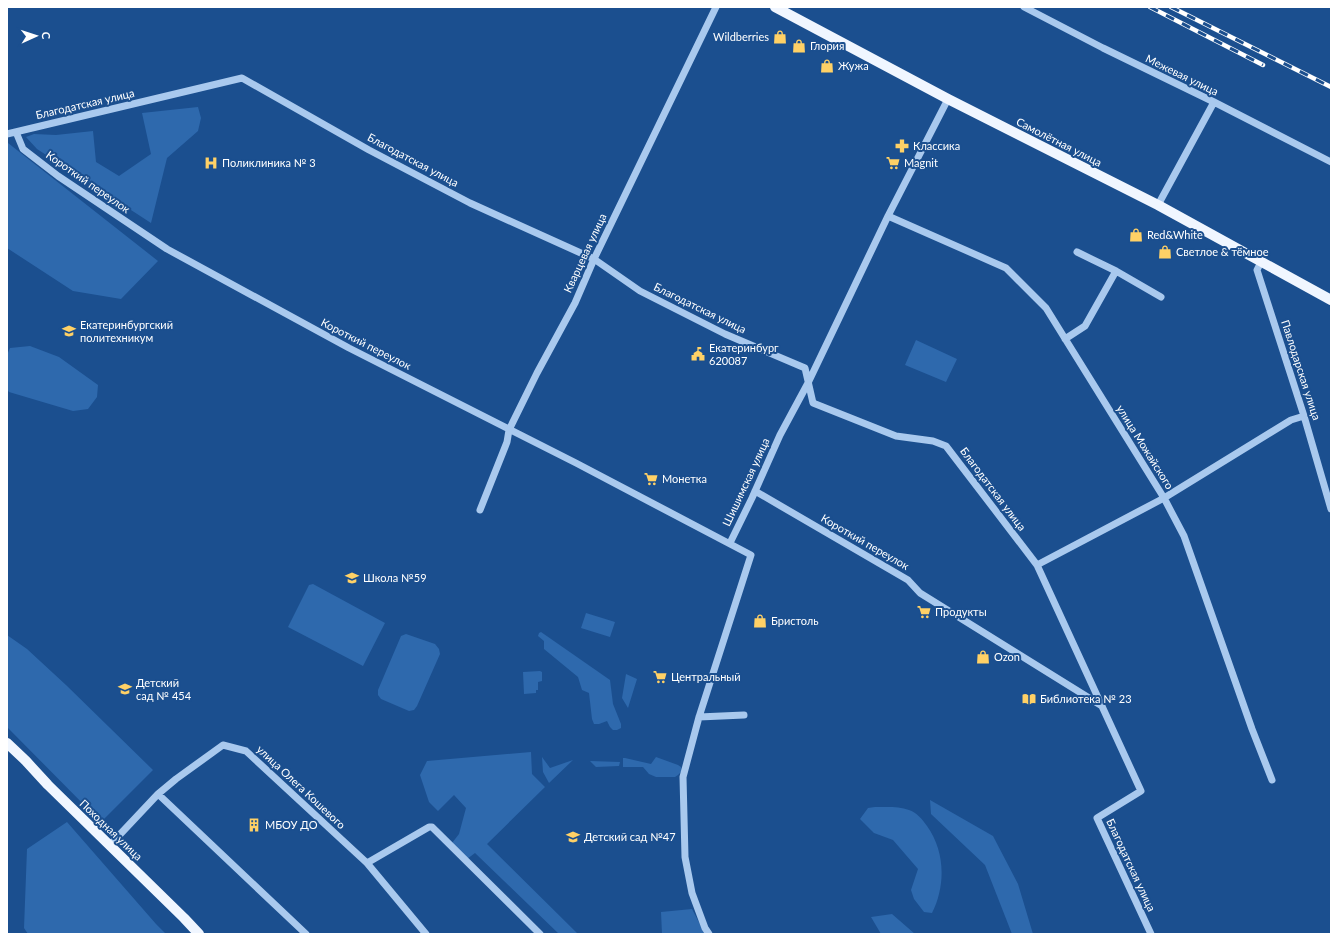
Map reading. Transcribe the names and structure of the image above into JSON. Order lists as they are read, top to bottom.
{
  "streets": {
    "main road": ["Самолётная улица", "Походная улица"],
    "street": [
      "Межевая улица",
      "Благодатская улица",
      "Короткий переулок",
      "Кварцевая улица",
      "Павлодарская улица",
      "улица Можайского",
      "Шишимская улица",
      "улица Олега Кошевого"
    ]
  },
  "crossings": [
    ["Благодатская улица", "Короткий переулок"],
    ["Благодатская улица", "Кварцевая улица"],
    ["Благодатская улица", "Шишимская улица"],
    ["Самолётная улица", "Павлодарская улица"],
    ["Самолётная улица", "Шишимская улица"],
    ["Короткий переулок", "Кварцевая улица"],
    ["Короткий переулок", "Шишимская улица"],
    ["улица Можайского", "Шишимская улица"],
    ["улица Олега Кошевого", "Походная улица"]
  ],
  "places": {
    "shop": [
      "Wildberries",
      "Глория",
      "Жужа",
      "Red&White",
      "Светлое & тёмное",
      "Бристоль",
      "Ozon"
    ],
    "pharmacy": ["Классика"],
    "hospital": ["Поликлиника № 3"],
    "supermarket": [
      "Magnit",
      "Монетка",
      "Продукты",
      "Центральный"
    ],
    "school or university": [
      "Екатеринбургский политехникум",
      "Школа №59",
      "Детский сад № 454",
      "Детский сад №47"
    ],
    "public building": ["Екатеринбург 620087"],
    "library": ["Библиотека № 23"],
    "building": ["МБОУ ДО"]
  },
  "north": "right"
}
